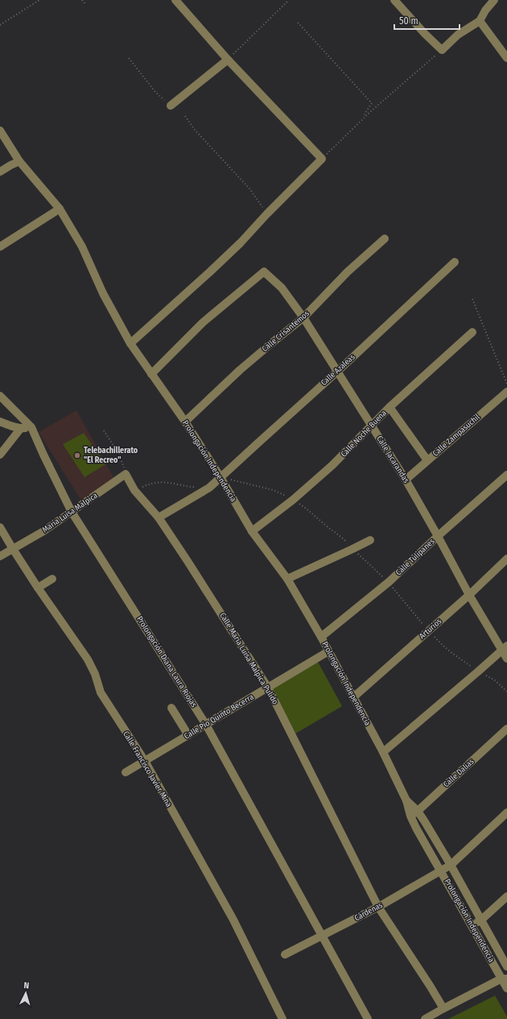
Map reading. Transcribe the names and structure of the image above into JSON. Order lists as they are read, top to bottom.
{
  "streets": {
    "street": [
      "Calle Crisantemos",
      "Calle Azaleas",
      "Calle Noche Buena",
      "Calle Zampasuchil",
      "Calle Jacarandas",
      "Prolongación Independencia",
      "María Luisa Malpica",
      "Calle Tulipanes",
      "Arturios",
      "Calle María Luisa Malpica Pulido",
      "Prolongación Diana Laura Riojas",
      "Calle Pío Quinto Becerra",
      "Calle Francisco Javier Mina",
      "Calle Dalias",
      "Cárdenas"
    ]
  },
  "crossings": [
    ["Calle Crisantemos", "Calle Jacarandas"],
    ["Calle Crisantemos", "Prolongación Independencia"],
    ["Calle Azaleas", "Calle Jacarandas"],
    ["Calle Azaleas", "Prolongación Independencia"],
    ["Calle Azaleas", "Calle María Luisa Malpica Pulido"],
    ["Calle Noche Buena", "Calle Jacarandas"],
    ["Calle Noche Buena", "Prolongación Independencia"],
    ["Calle Zampasuchil", "Calle Jacarandas"],
    ["Calle Jacarandas", "Prolongación Independencia"],
    ["Calle Jacarandas", "Calle Tulipanes"],
    ["Calle Jacarandas", "Arturios"],
    ["Prolongación Independencia", "Calle Tulipanes"],
    ["Prolongación Independencia", "Arturios"],
    ["Prolongación Independencia", "Calle Pío Quinto Becerra"],
    ["Prolongación Independencia", "Calle Dalias"],
    ["Prolongación Independencia", "Cárdenas"],
    ["María Luisa Malpica", "Calle María Luisa Malpica Pulido"],
    ["María Luisa Malpica", "Prolongación Diana Laura Riojas"],
    ["María Luisa Malpica", "Calle Francisco Javier Mina"],
    ["Calle María Luisa Malpica Pulido", "Calle Pío Quinto Becerra"],
    ["Calle María Luisa Malpica Pulido", "Cárdenas"],
    ["Prolongación Diana Laura Riojas", "Calle Pío Quinto Becerra"],
    ["Prolongación Diana Laura Riojas", "Cárdenas"],
    ["Calle Pío Quinto Becerra", "Calle Francisco Javier Mina"]
  ],
  "places": ["Telebachillerato \"El Recreo\""],
  "scale_bar": "50 m",
  "north": "top"
}
